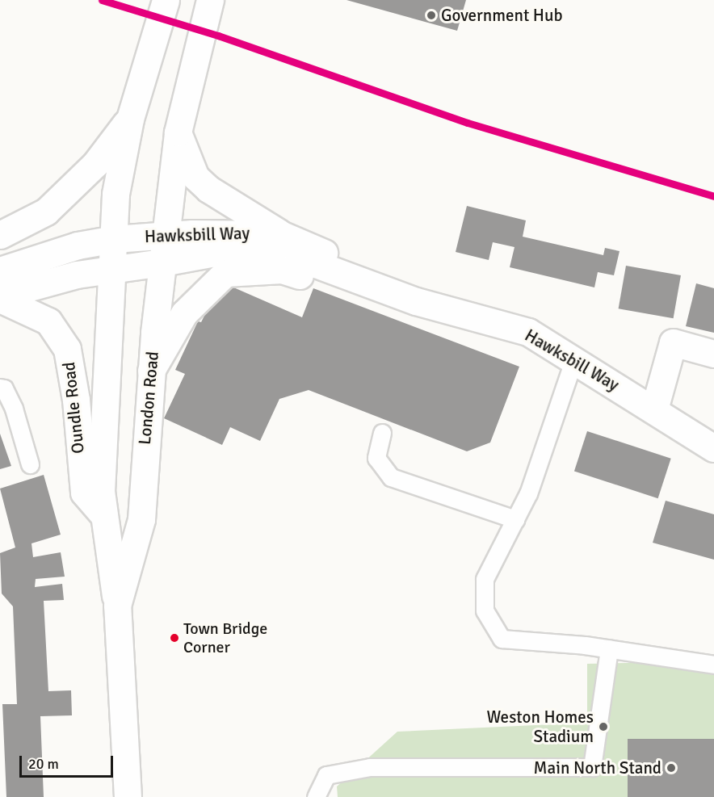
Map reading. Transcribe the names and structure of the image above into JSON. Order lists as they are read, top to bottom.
{
  "streets": {
    "main road": ["Hawksbill Way", "London Road", "Oundle Road"]
  },
  "crossings": [
    ["Hawksbill Way", "London Road"],
    ["Hawksbill Way", "Oundle Road"],
    ["London Road", "Oundle Road"]
  ],
  "places": [
    "Government Hub",
    "Town Bridge Corner",
    "Weston Homes Stadium",
    "Main North Stand"
  ],
  "scale_bar": "20 m"
}
